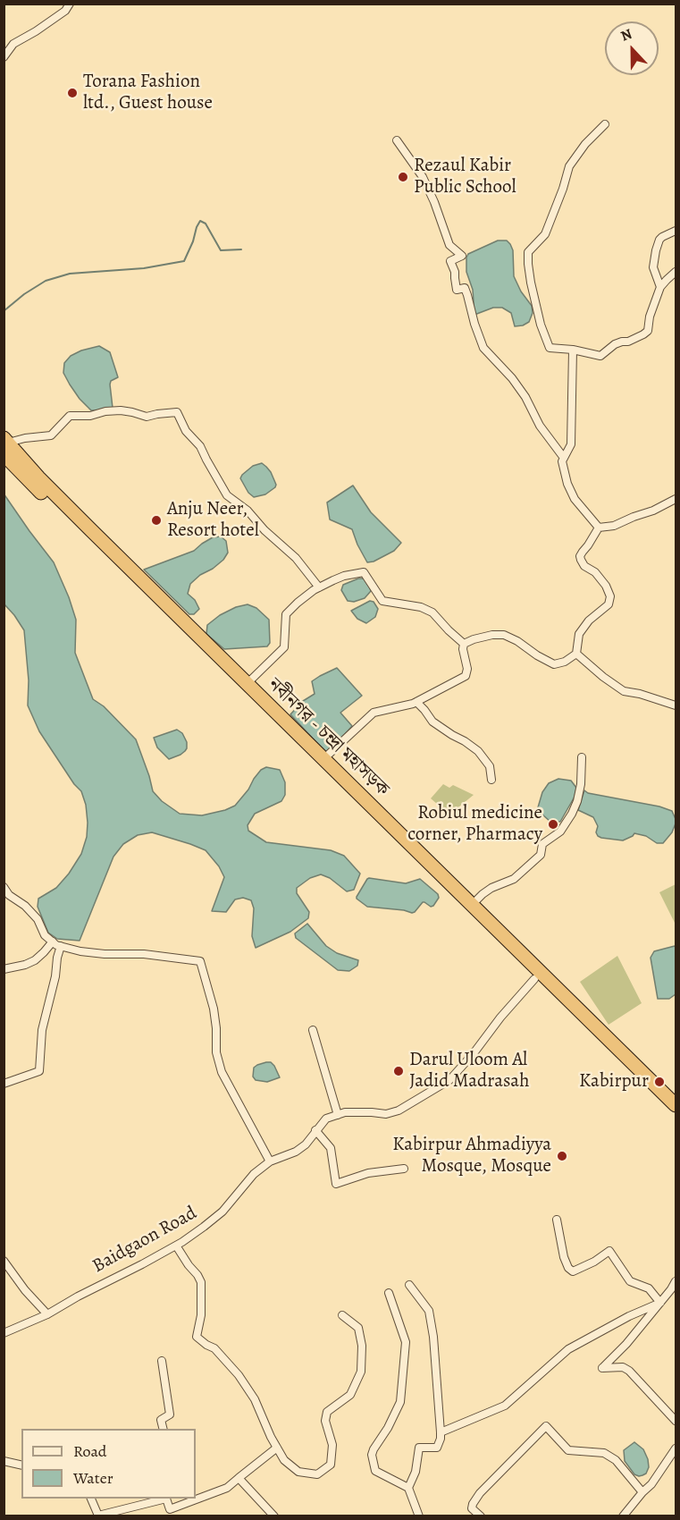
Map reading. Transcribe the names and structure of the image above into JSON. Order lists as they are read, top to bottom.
{
  "streets": {
    "highway": ["নবীনগর - চন্দ্রা মহাসড়ক"],
    "street": ["Baidgaon Road"]
  },
  "crossings": [
    ["নবীনগর - চন্দ্রা মহাসড়ক", "Baidgaon Road"]
  ],
  "places": [
    "Torana Fashion ltd., Guest house",
    "Rezaul Kabir Public School",
    "Anju Neer, Resort hotel",
    "Robiul medicine corner, Pharmacy",
    "Darul Uloom Al Jadid Madrasah",
    "Kabirpur",
    "Kabirpur Ahmadiyya Mosque, Mosque"
  ],
  "legend": ["Road", "Water"],
  "north": "top"
}
